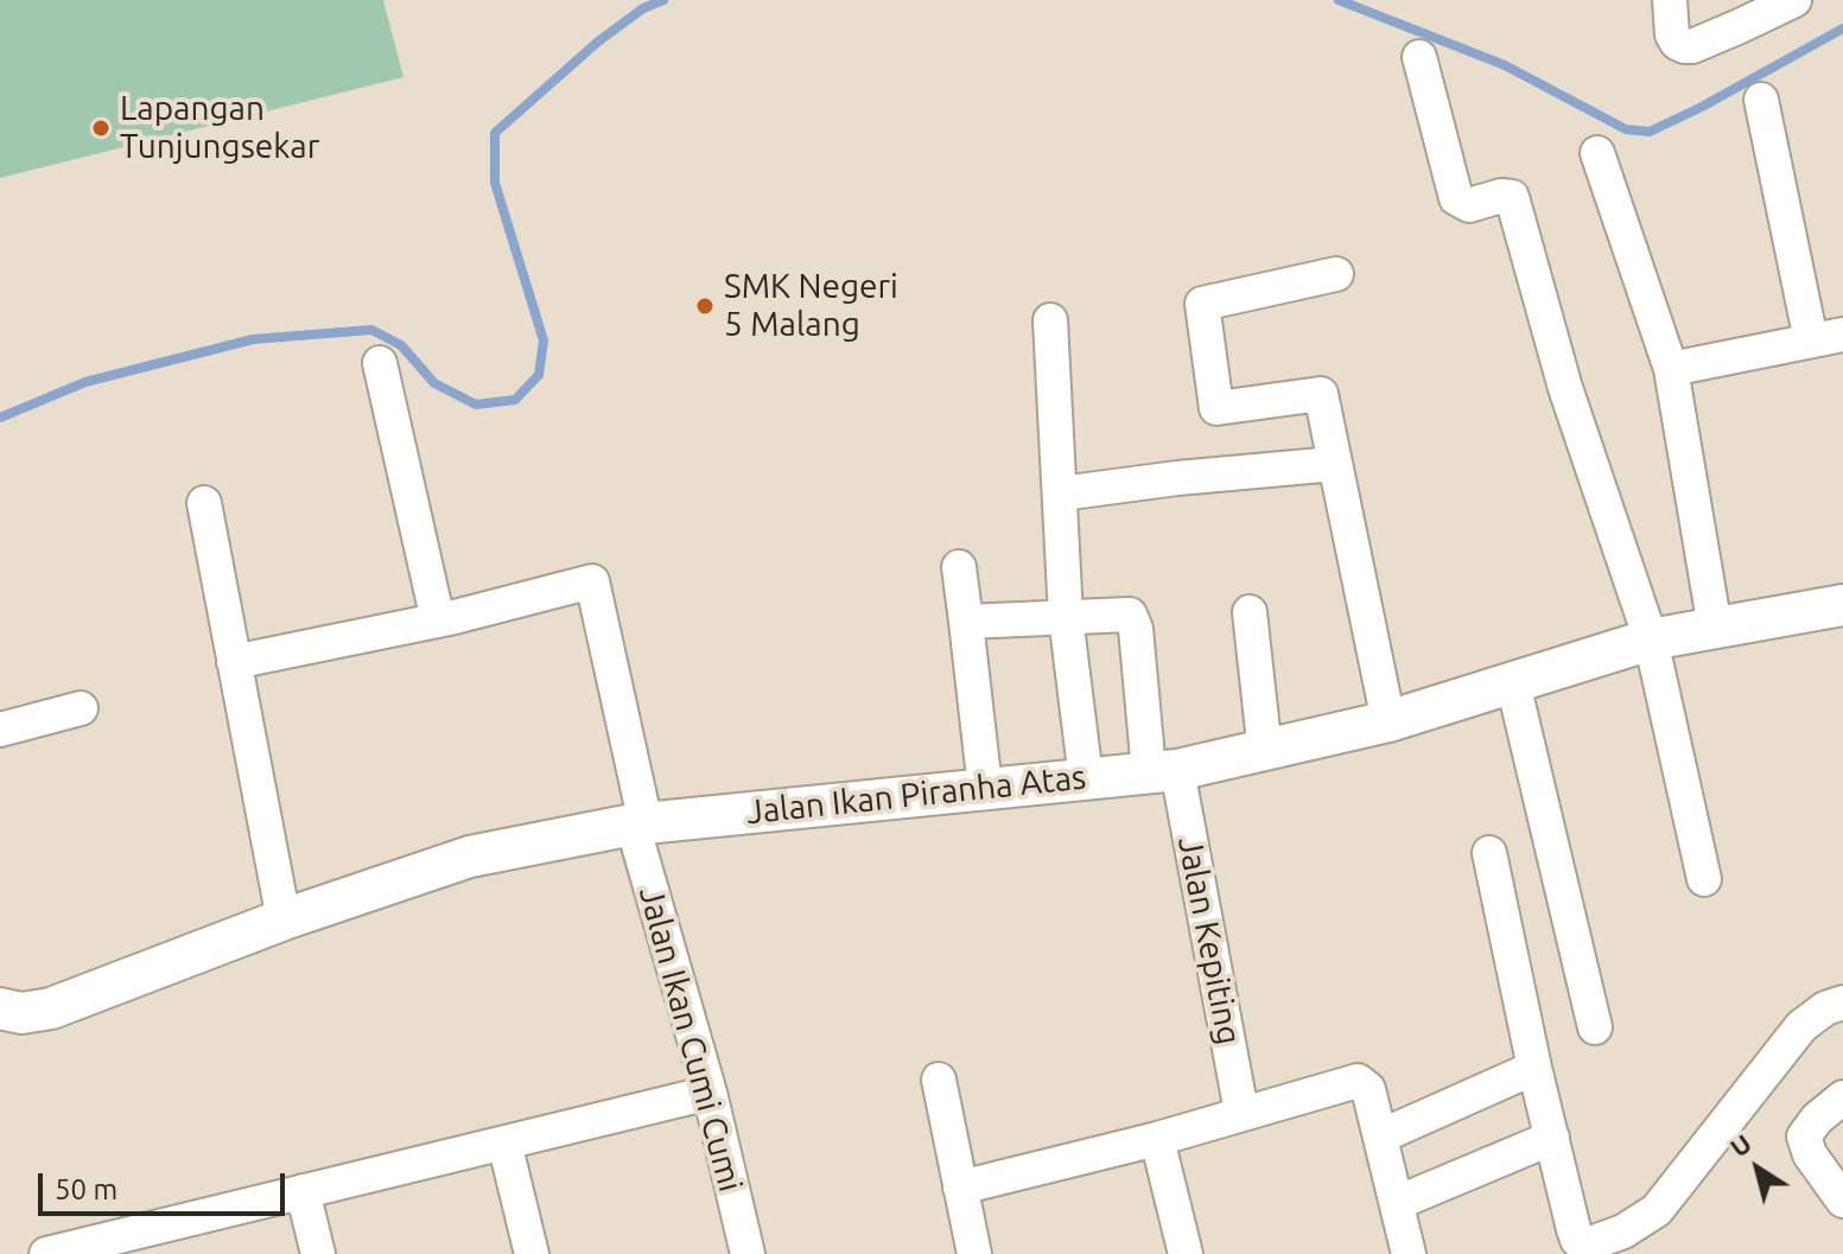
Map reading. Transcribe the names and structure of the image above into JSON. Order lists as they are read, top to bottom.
{
  "streets": {
    "street": ["Jalan Ikan Piranha Atas", "Jalan Kepiting", "Jalan Ikan Cumi Cumi"]
  },
  "crossings": [
    ["Jalan Ikan Piranha Atas", "Jalan Kepiting"],
    ["Jalan Ikan Piranha Atas", "Jalan Ikan Cumi Cumi"]
  ],
  "places": ["Lapangan Tunjungsekar", "SMK Negeri 5 Malang"],
  "scale_bar": "50 m",
  "north": "top left"
}
